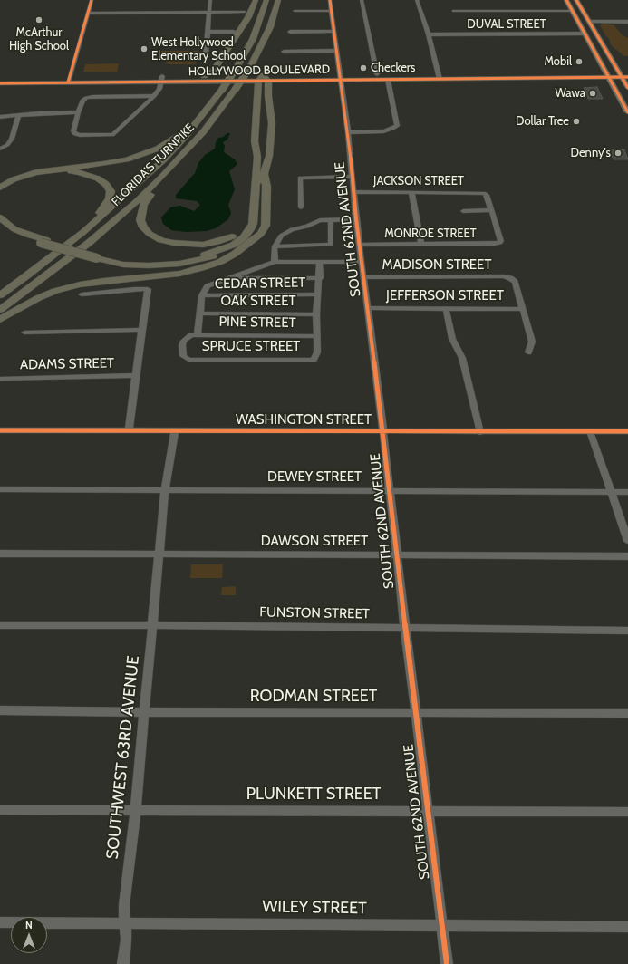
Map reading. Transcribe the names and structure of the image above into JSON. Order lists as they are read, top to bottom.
{
  "streets": {
    "highway": ["HOLLYWOOD BOULEVARD", "FLORIDA'S TURNPIKE"],
    "street": [
      "DUVAL STREET",
      "JACKSON STREET",
      "SOUTH 62ND AVENUE",
      "MONROE STREET",
      "MADISON STREET",
      "CEDAR STREET",
      "JEFFERSON STREET",
      "OAK STREET",
      "PINE STREET",
      "SPRUCE STREET",
      "ADAMS STREET",
      "WASHINGTON STREET",
      "DEWEY STREET",
      "DAWSON STREET",
      "FUNSTON STREET",
      "RODMAN STREET",
      "SOUTHWEST 63RD AVENUE",
      "PLUNKETT STREET",
      "WILEY STREET"
    ]
  },
  "crossings": [
    ["HOLLYWOOD BOULEVARD", "SOUTH 62ND AVENUE"],
    ["JACKSON STREET", "SOUTH 62ND AVENUE"],
    ["JACKSON STREET", "MONROE STREET"],
    ["SOUTH 62ND AVENUE", "MONROE STREET"],
    ["SOUTH 62ND AVENUE", "MADISON STREET"],
    ["SOUTH 62ND AVENUE", "JEFFERSON STREET"],
    ["SOUTH 62ND AVENUE", "WASHINGTON STREET"],
    ["SOUTH 62ND AVENUE", "DEWEY STREET"],
    ["SOUTH 62ND AVENUE", "DAWSON STREET"],
    ["SOUTH 62ND AVENUE", "FUNSTON STREET"],
    ["SOUTH 62ND AVENUE", "RODMAN STREET"],
    ["SOUTH 62ND AVENUE", "PLUNKETT STREET"],
    ["SOUTH 62ND AVENUE", "WILEY STREET"],
    ["MADISON STREET", "JEFFERSON STREET"],
    ["PINE STREET", "SPRUCE STREET"],
    ["DEWEY STREET", "SOUTHWEST 63RD AVENUE"],
    ["DAWSON STREET", "SOUTHWEST 63RD AVENUE"],
    ["FUNSTON STREET", "SOUTHWEST 63RD AVENUE"],
    ["RODMAN STREET", "SOUTHWEST 63RD AVENUE"],
    ["SOUTHWEST 63RD AVENUE", "PLUNKETT STREET"],
    ["SOUTHWEST 63RD AVENUE", "WILEY STREET"]
  ],
  "places": [
    "McArthur High School",
    "West Hollywood Elementary School",
    "Mobil",
    "Checkers",
    "Wawa",
    "Dollar Tree",
    "Denny's"
  ],
  "north": "top"
}
